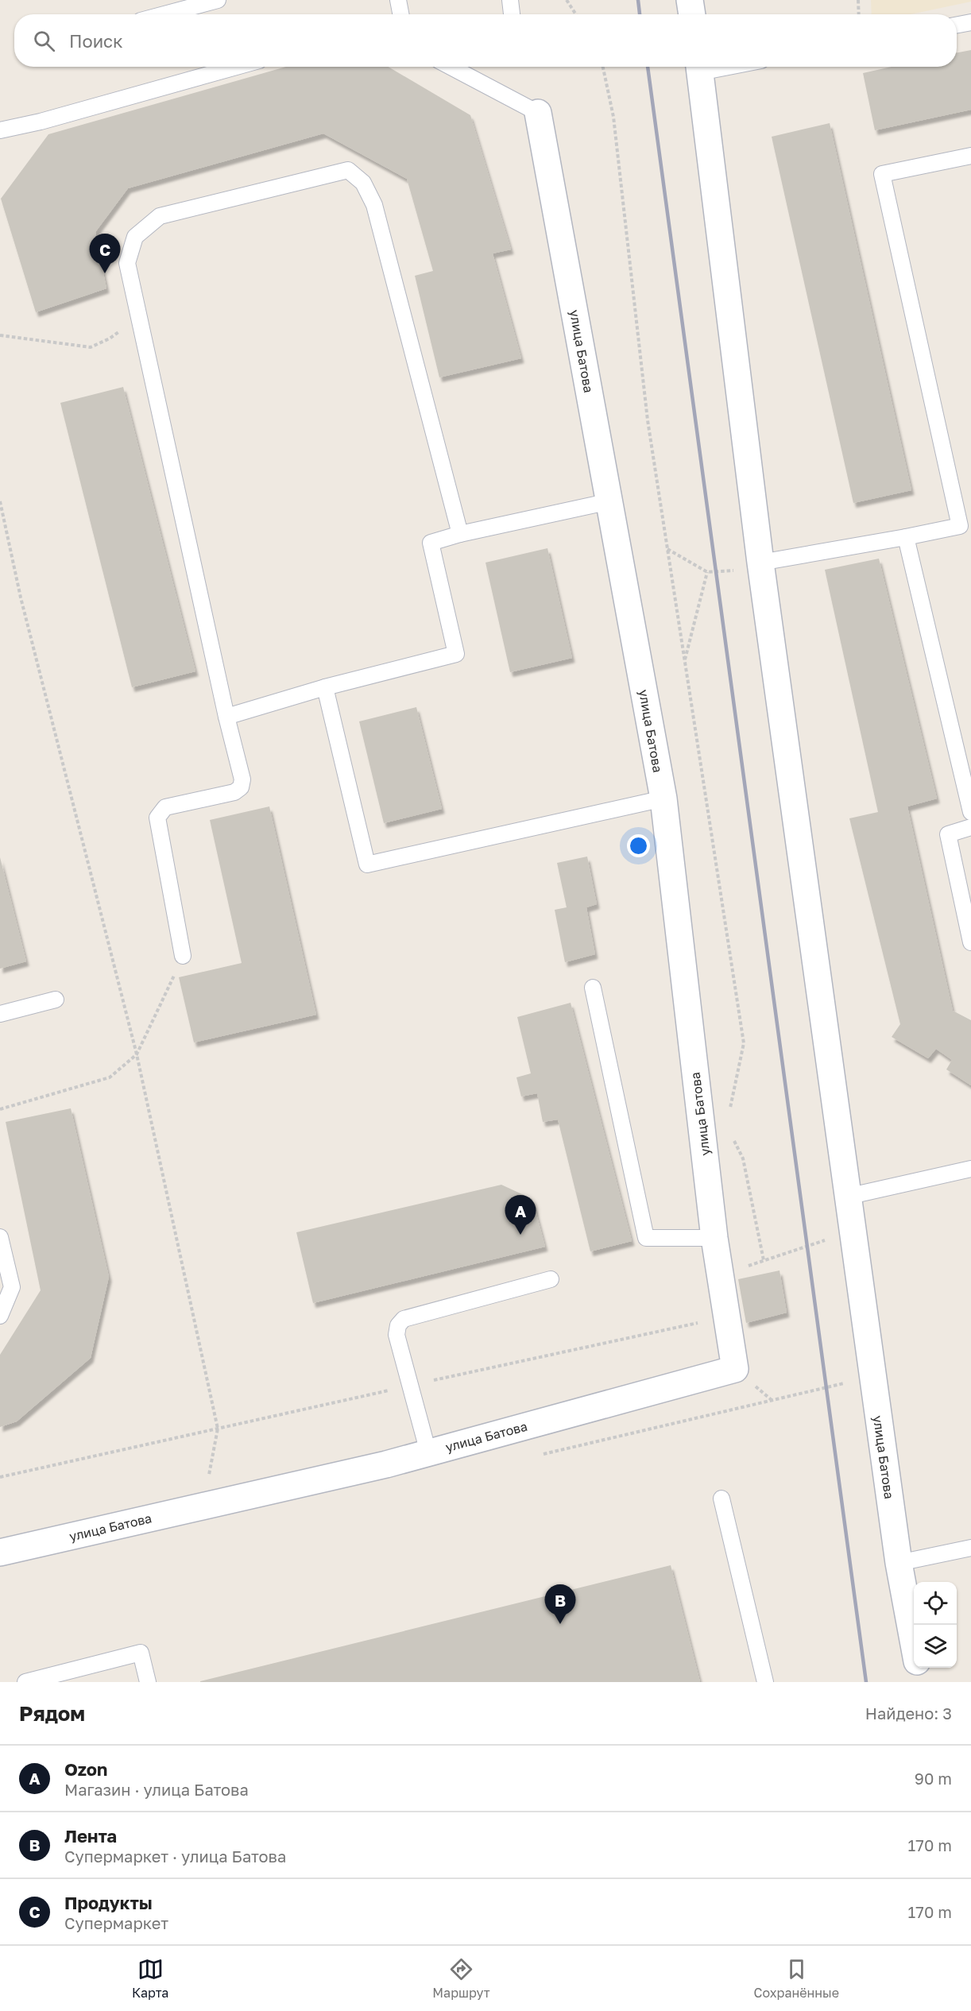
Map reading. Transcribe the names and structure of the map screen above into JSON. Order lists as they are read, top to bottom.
{
  "streets": {
    "street": ["улица Батова"]
  },
  "page": {
    "search": "Поиск",
    "pins": ["C", "A", "B"],
    "heading": ["Рядом", "Найдено: 3"],
    "list": [
      {
        "mark": "A",
        "name": "Ozon",
        "note": "Магазин · улица Батова",
        "value": "90 m"
      },
      {
        "mark": "B",
        "name": "Лента",
        "note": "Супермаркет · улица Батова",
        "value": "170 m"
      },
      {
        "mark": "C",
        "name": "Продукты",
        "note": "Супермаркет",
        "value": "170 m"
      }
    ],
    "nav": ["Карта", "Маршрут", "Сохранённые"]
  }
}
